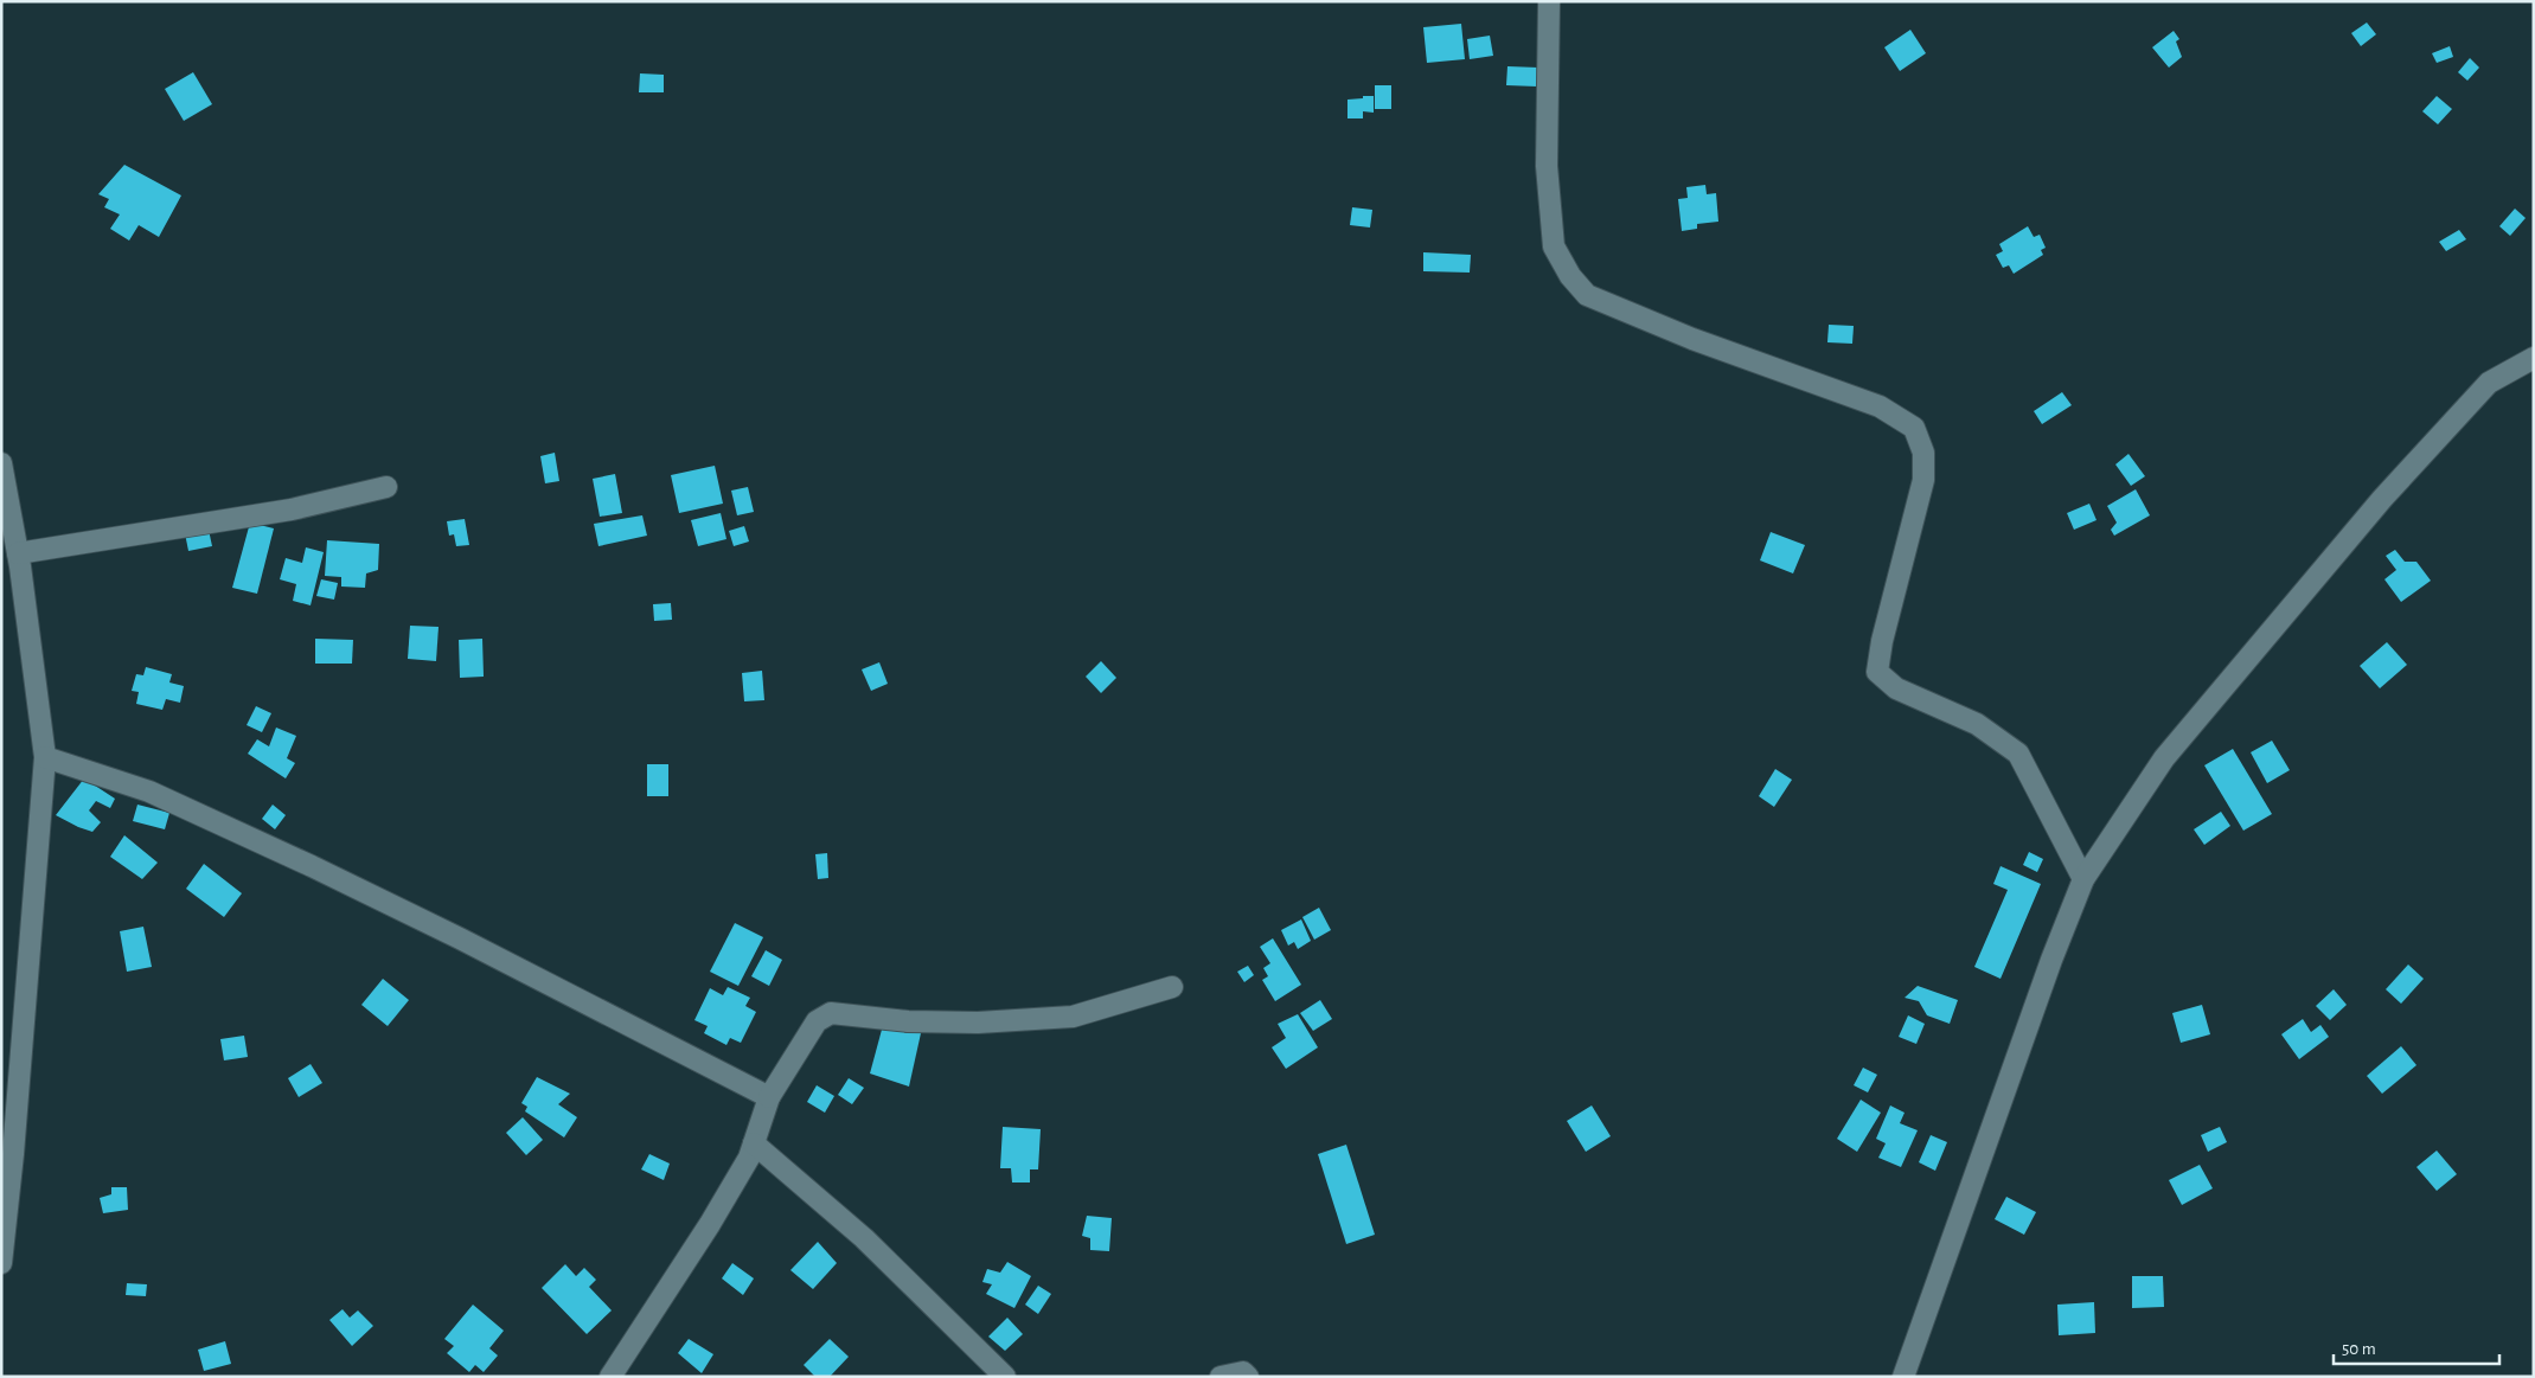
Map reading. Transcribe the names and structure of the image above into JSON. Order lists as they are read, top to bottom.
{
  "scale_bar": "50 m"
}
